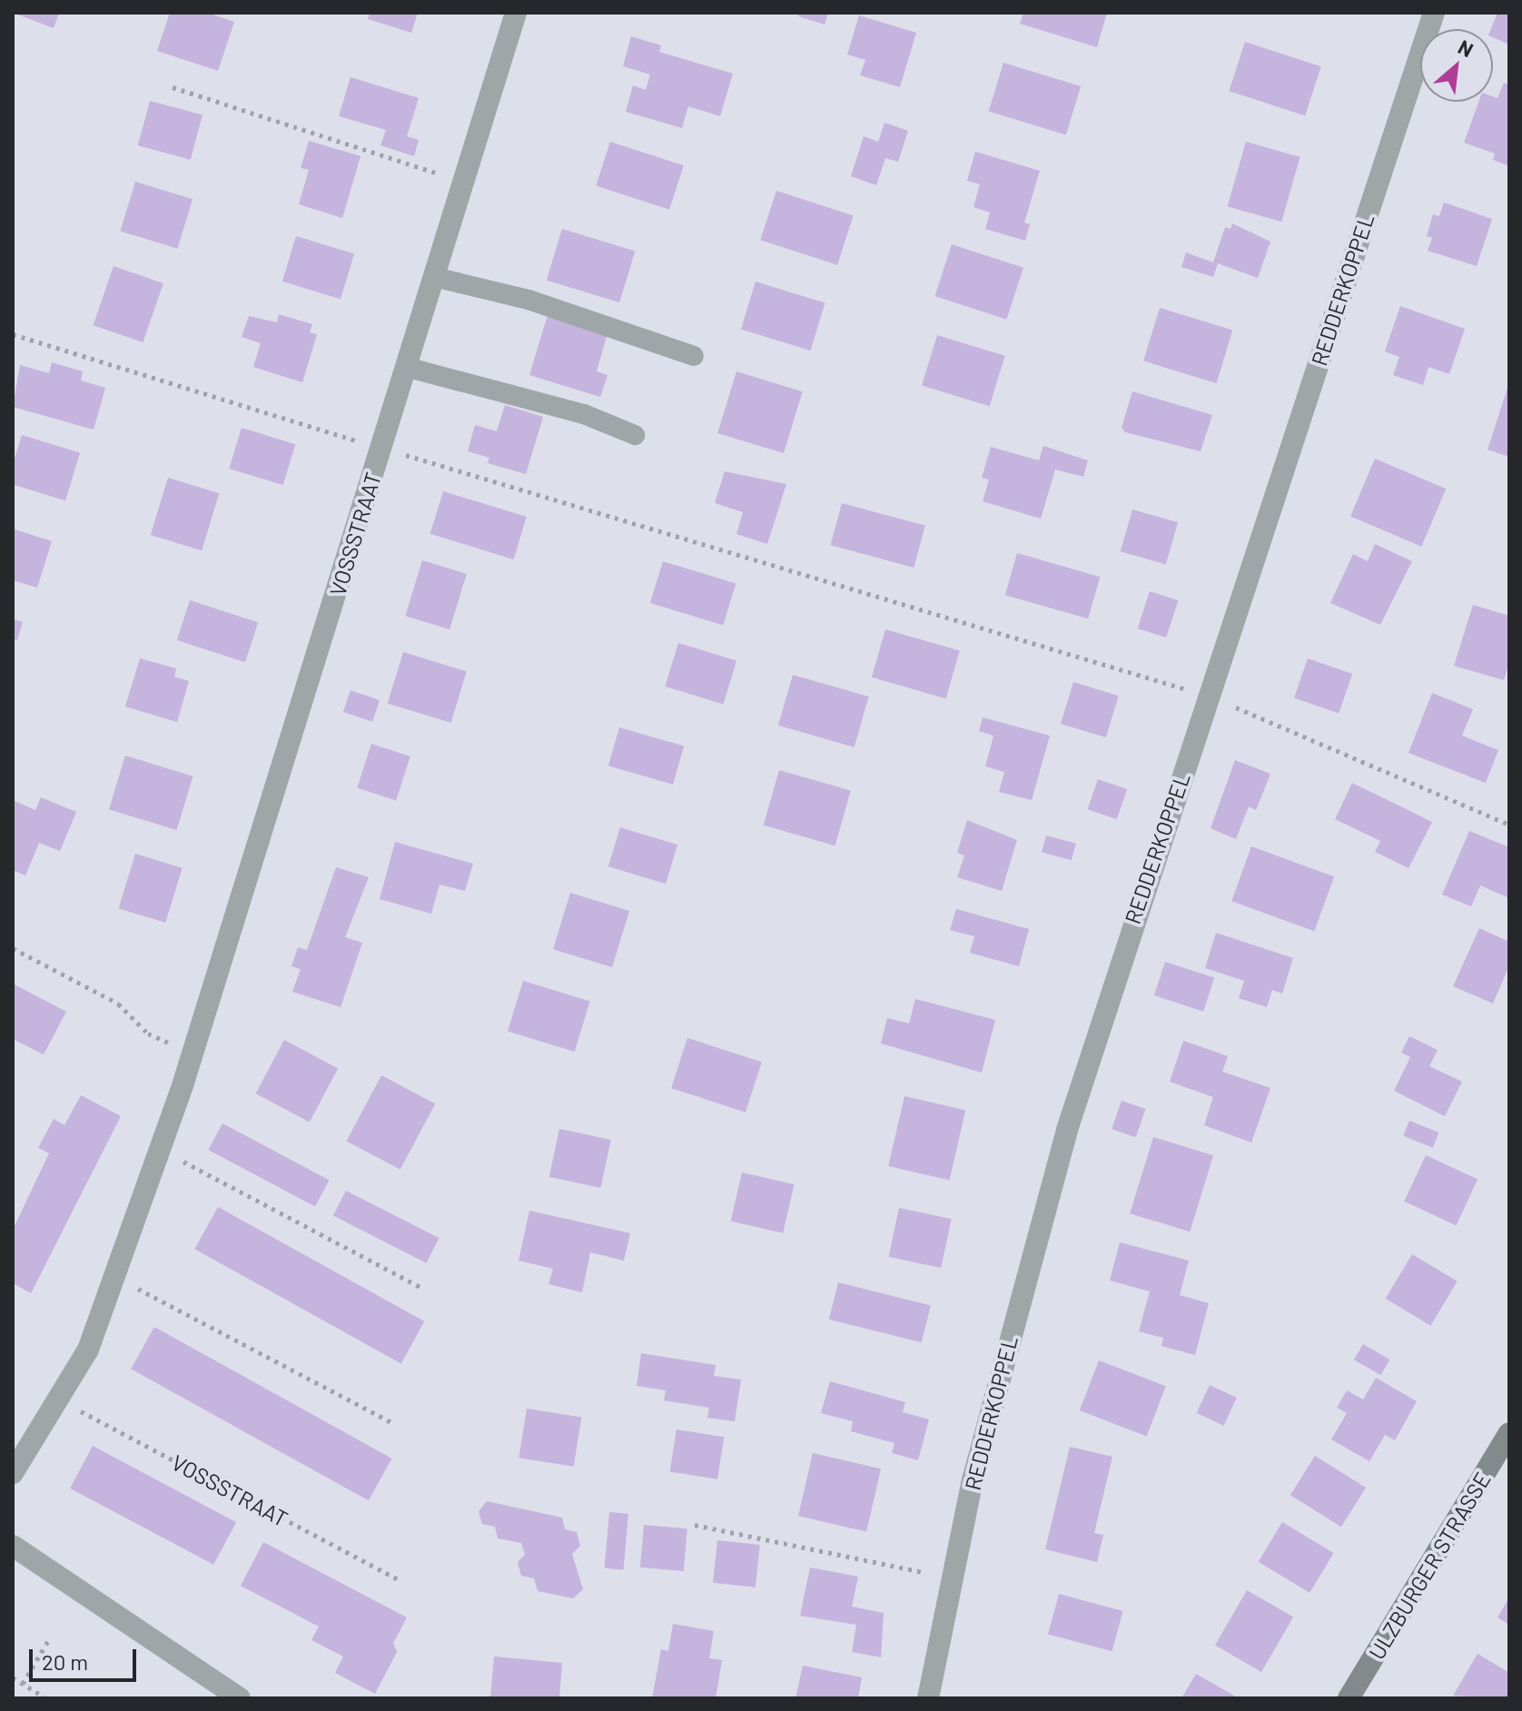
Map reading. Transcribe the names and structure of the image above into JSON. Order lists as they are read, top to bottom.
{
  "streets": {
    "main road": ["ULZBURGER STRASSE"],
    "street": ["REDDERKOPPEL", "VOSSSTRAAT"]
  },
  "scale_bar": "20 m",
  "north": "top right"
}
